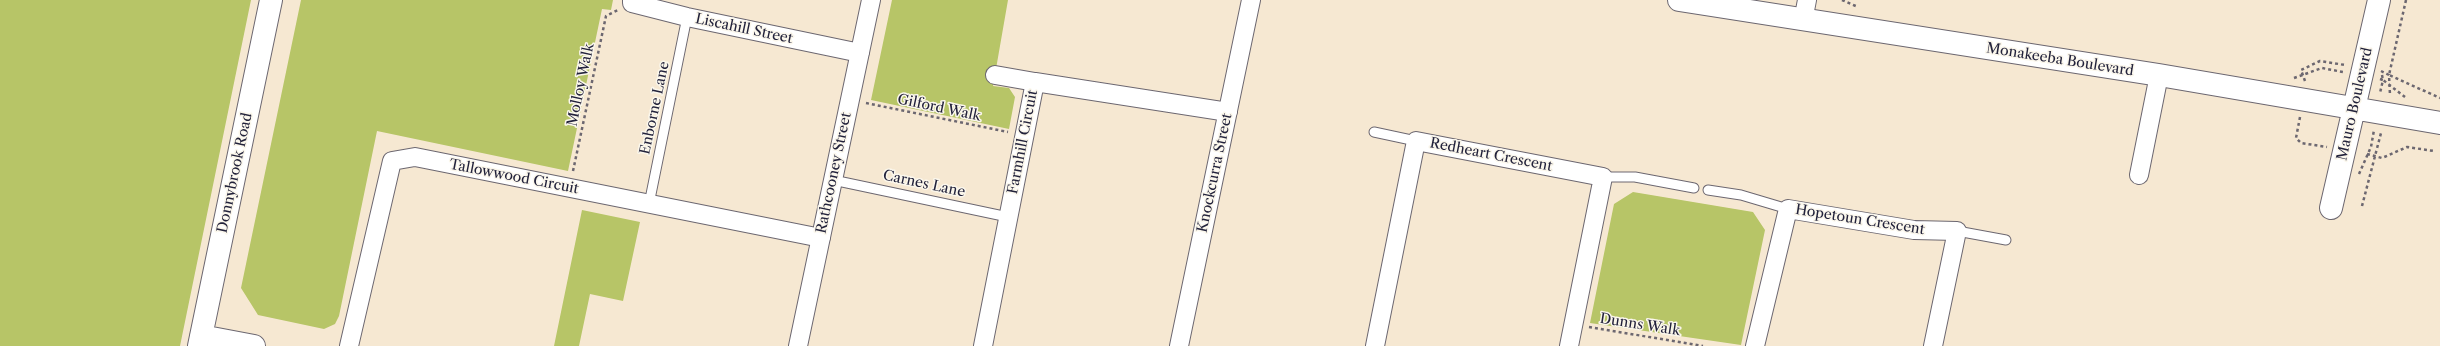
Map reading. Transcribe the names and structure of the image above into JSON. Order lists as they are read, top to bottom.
{
  "streets": {
    "street": [
      "Liscahill Street",
      "Monakeeba Boulevard",
      "Mauro Boulevard",
      "Farmhill Circuit",
      "Redheart Crescent",
      "Donnybrook Road",
      "Rathcooney Street",
      "Knockcurra Street",
      "Tallowwood Circuit",
      "Hopetoun Crescent"
    ],
    "lane": ["Enborne Lane", "Carnes Lane"],
    "path": ["Molloy Walk", "Gilford Walk", "Dunns Walk"]
  },
  "crossings": [
    ["Liscahill Street", "Molloy Walk"],
    ["Liscahill Street", "Enborne Lane"],
    ["Liscahill Street", "Rathcooney Street"],
    ["Monakeeba Boulevard", "Mauro Boulevard"],
    ["Molloy Walk", "Tallowwood Circuit"],
    ["Enborne Lane", "Tallowwood Circuit"],
    ["Gilford Walk", "Farmhill Circuit"],
    ["Gilford Walk", "Rathcooney Street"],
    ["Farmhill Circuit", "Knockcurra Street"],
    ["Farmhill Circuit", "Carnes Lane"],
    ["Rathcooney Street", "Tallowwood Circuit"],
    ["Rathcooney Street", "Carnes Lane"]
  ]
}
